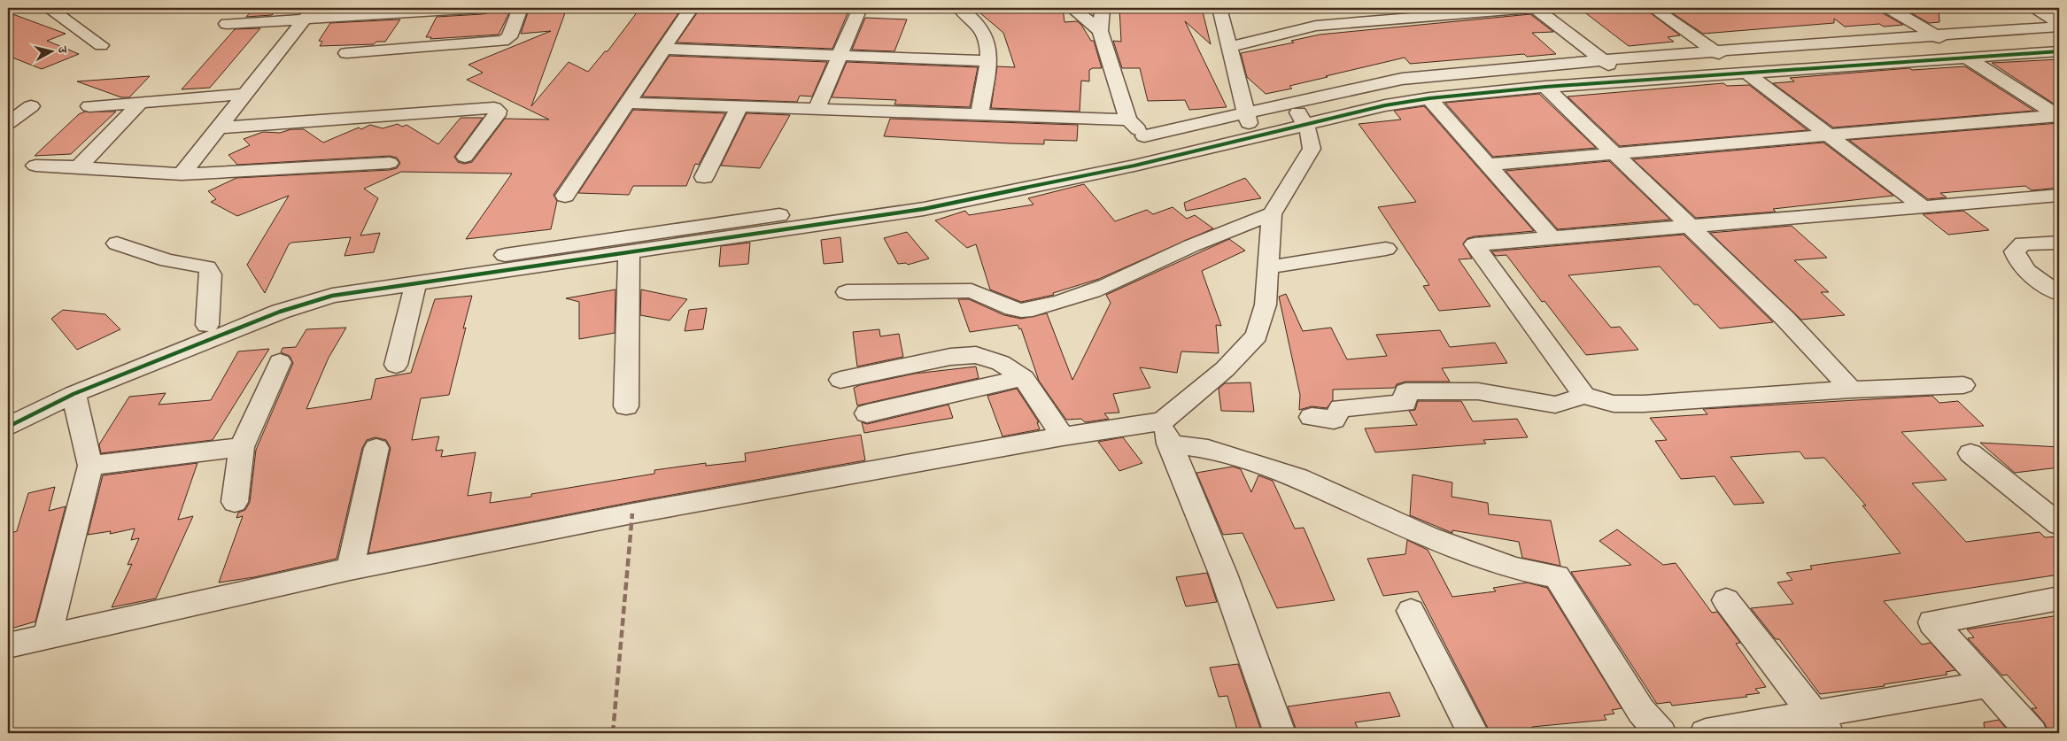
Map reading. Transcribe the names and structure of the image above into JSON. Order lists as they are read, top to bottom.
{
  "north": "right"
}
